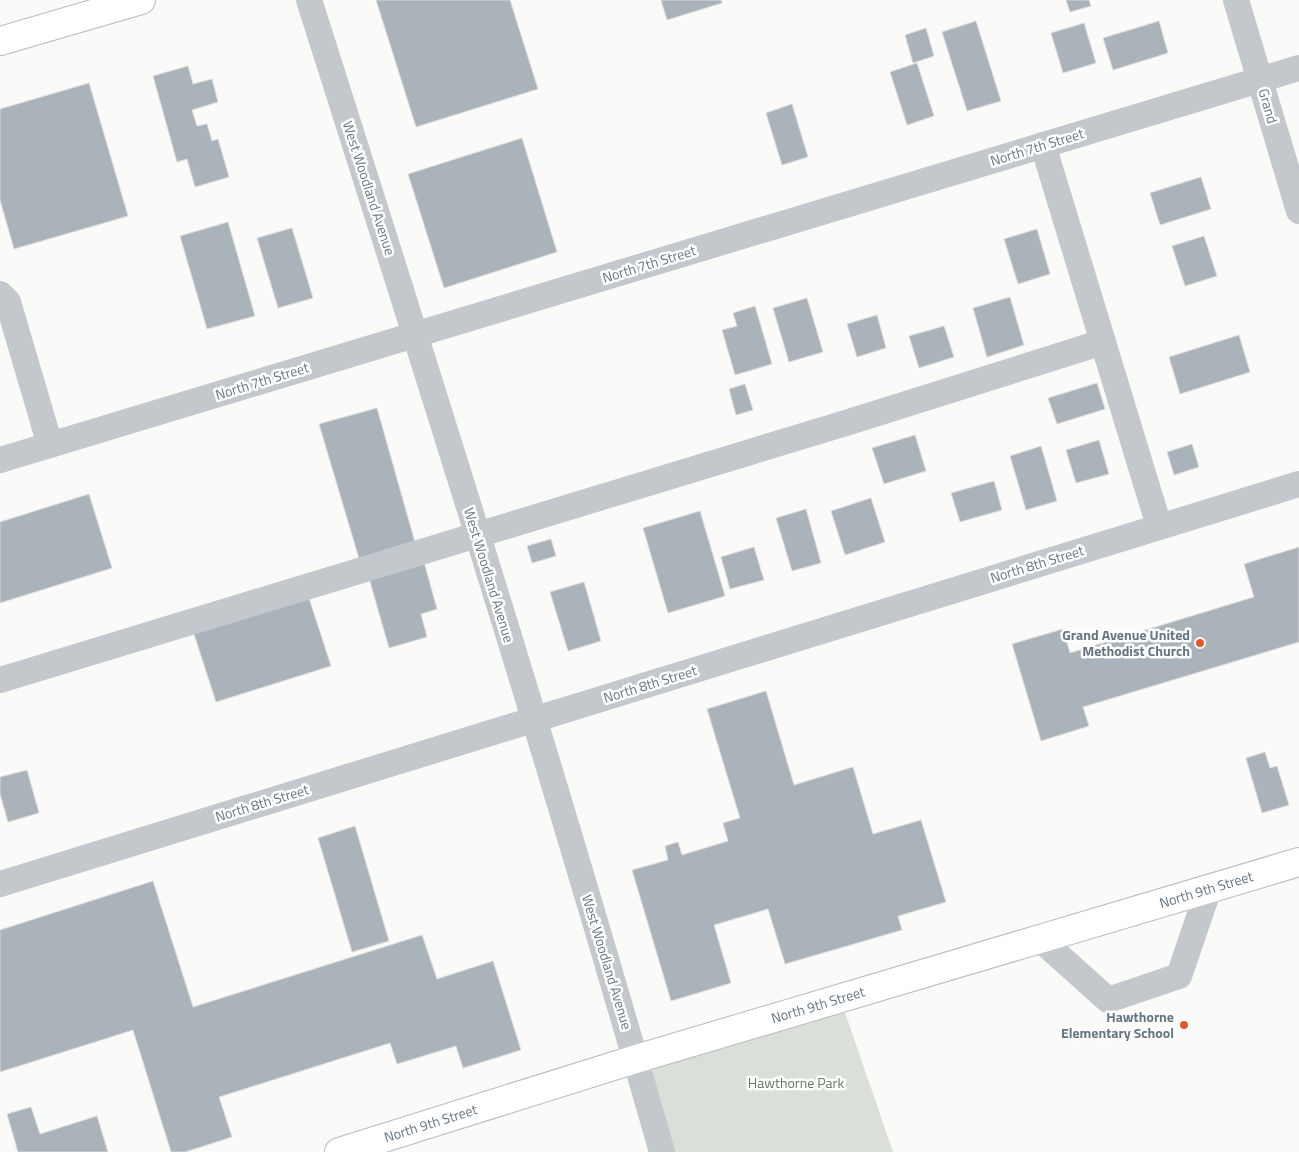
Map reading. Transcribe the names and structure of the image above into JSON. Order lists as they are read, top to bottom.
{
  "streets": {
    "main road": ["North 9th Street"],
    "street": [
      "Grand",
      "North 7th Street",
      "West Woodland Avenue",
      "North 8th Street"
    ]
  },
  "crossings": [
    ["Grand", "North 7th Street"],
    ["North 7th Street", "West Woodland Avenue"],
    ["West Woodland Avenue", "North 8th Street"],
    ["West Woodland Avenue", "North 9th Street"]
  ],
  "parks": ["Hawthorne Park"],
  "places": ["Grand Avenue United Methodist Church", "Hawthorne Elementary School"]
}
